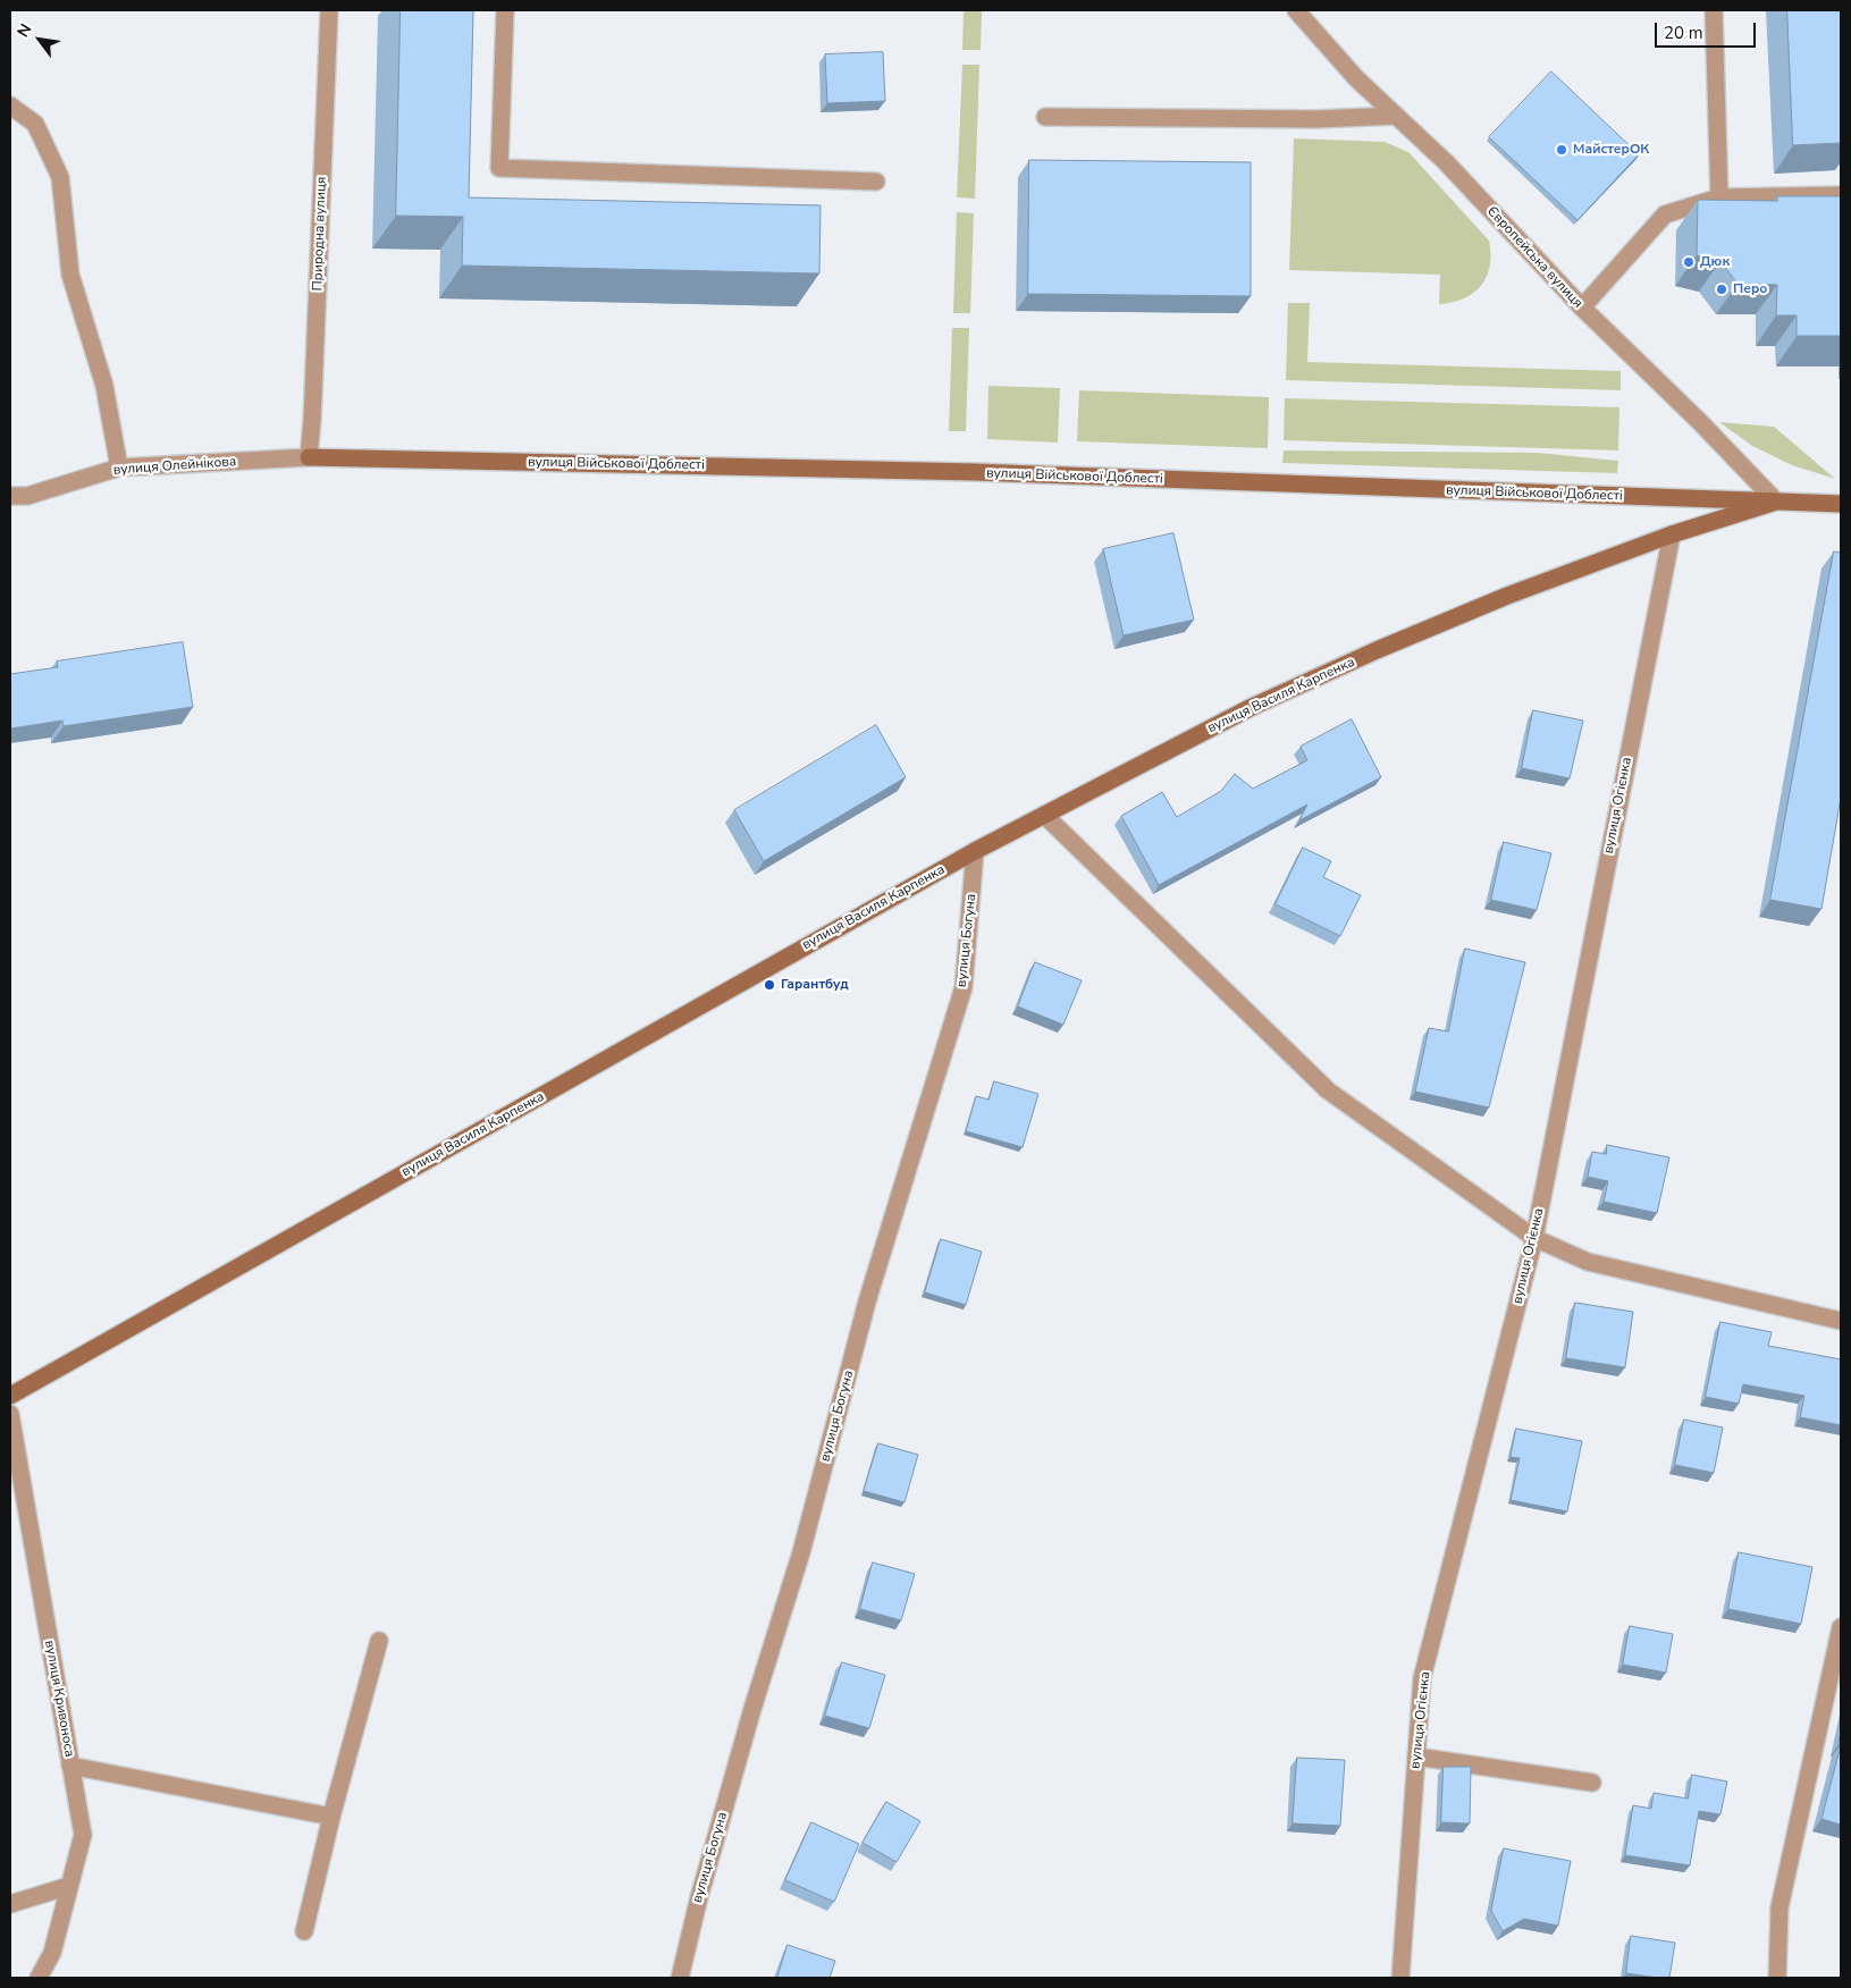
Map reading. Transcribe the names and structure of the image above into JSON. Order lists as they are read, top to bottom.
{
  "streets": {
    "street": [
      "Природна вулиця",
      "Європейська вулиця",
      "вулиця Військової Доблесті",
      "вулиця Олейнікова",
      "вулиця Василя Карпенка",
      "вулиця Огієнка",
      "вулиця Богуна",
      "вулиця Кривоноса"
    ]
  },
  "crossings": [
    ["Природна вулиця", "вулиця Військової Доблесті"],
    ["Природна вулиця", "вулиця Олейнікова"],
    ["Європейська вулиця", "вулиця Військової Доблесті"],
    ["Європейська вулиця", "вулиця Василя Карпенка"],
    ["вулиця Військової Доблесті", "вулиця Олейнікова"],
    ["вулиця Військової Доблесті", "вулиця Василя Карпенка"],
    ["вулиця Василя Карпенка", "вулиця Огієнка"],
    ["вулиця Василя Карпенка", "вулиця Богуна"]
  ],
  "places": [
    "МайстерОК",
    "Дюк",
    "Перо",
    "Гарантбуд"
  ],
  "scale_bar": "20 m",
  "north": "top left"
}
